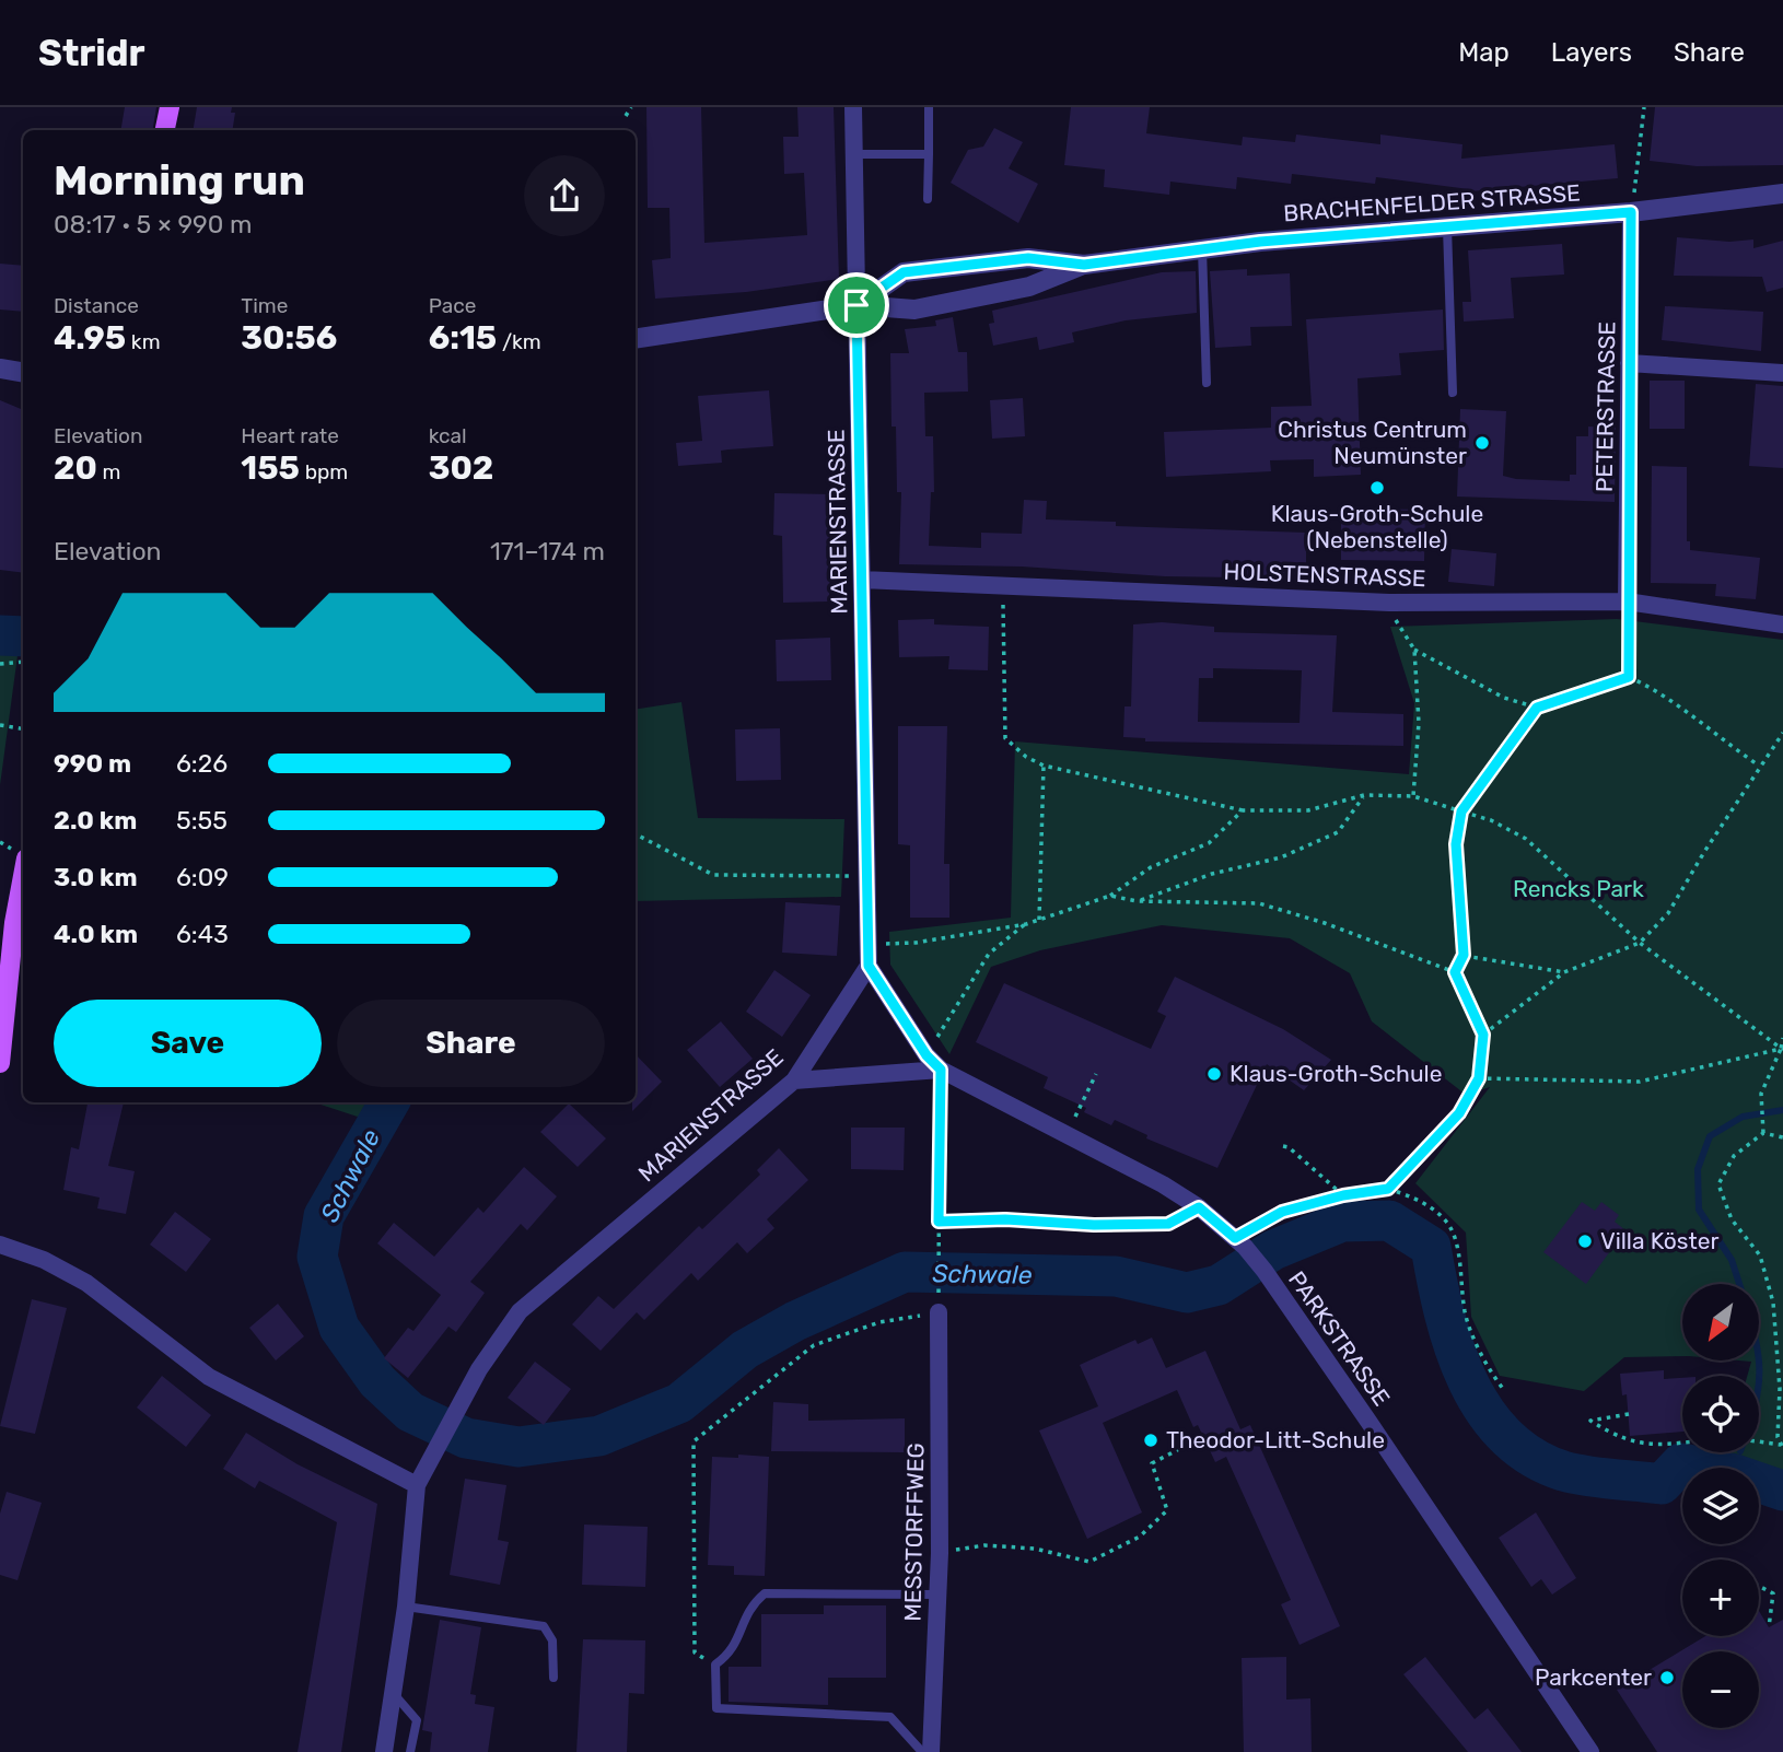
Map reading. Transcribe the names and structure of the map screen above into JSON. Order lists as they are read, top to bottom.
{
  "streets": {
    "street": [
      "BRACHENFELDER STRASSE",
      "PETERSTRASSE",
      "MARIENSTRASSE",
      "HOLSTENSTRASSE",
      "PARKSTRASSE",
      "MESSTORFFWEG"
    ]
  },
  "crossings": [
    ["BRACHENFELDER STRASSE", "PETERSTRASSE"],
    ["BRACHENFELDER STRASSE", "MARIENSTRASSE"],
    ["PETERSTRASSE", "HOLSTENSTRASSE"],
    ["MARIENSTRASSE", "HOLSTENSTRASSE"]
  ],
  "water": ["Schwale"],
  "parks": ["Rencks Park"],
  "places": [
    "Christus Centrum Neumünster",
    "Klaus-Groth-Schule (Nebenstelle)",
    "Klaus-Groth-Schule",
    "Villa Köster",
    "Theodor-Litt-Schule",
    "Parkcenter"
  ],
  "north": "bottom left",
  "page": {
    "header": "Stridr",
    "nav": ["Map", "Layers", "Share"],
    "heading": ["Morning run", "08:17 · 5 × 990 m"],
    "stats": [
      ["Distance", "4.95 km"],
      ["Time", "30:56"],
      ["Pace", "6:15 /km"],
      ["Elevation", "20 m"],
      ["Heart rate", "155 bpm"],
      ["kcal", "302"]
    ],
    "chart": ["Elevation", "171–174 m"],
    "list": [
      {
        "name": "990 m",
        "note": "6:26"
      },
      {
        "name": "2.0 km",
        "note": "5:55"
      },
      {
        "name": "3.0 km",
        "note": "6:09"
      },
      {
        "name": "4.0 km",
        "note": "6:43"
      }
    ],
    "buttons": ["Save", "Share"],
    "map_buttons": ["+", "−"]
  }
}
